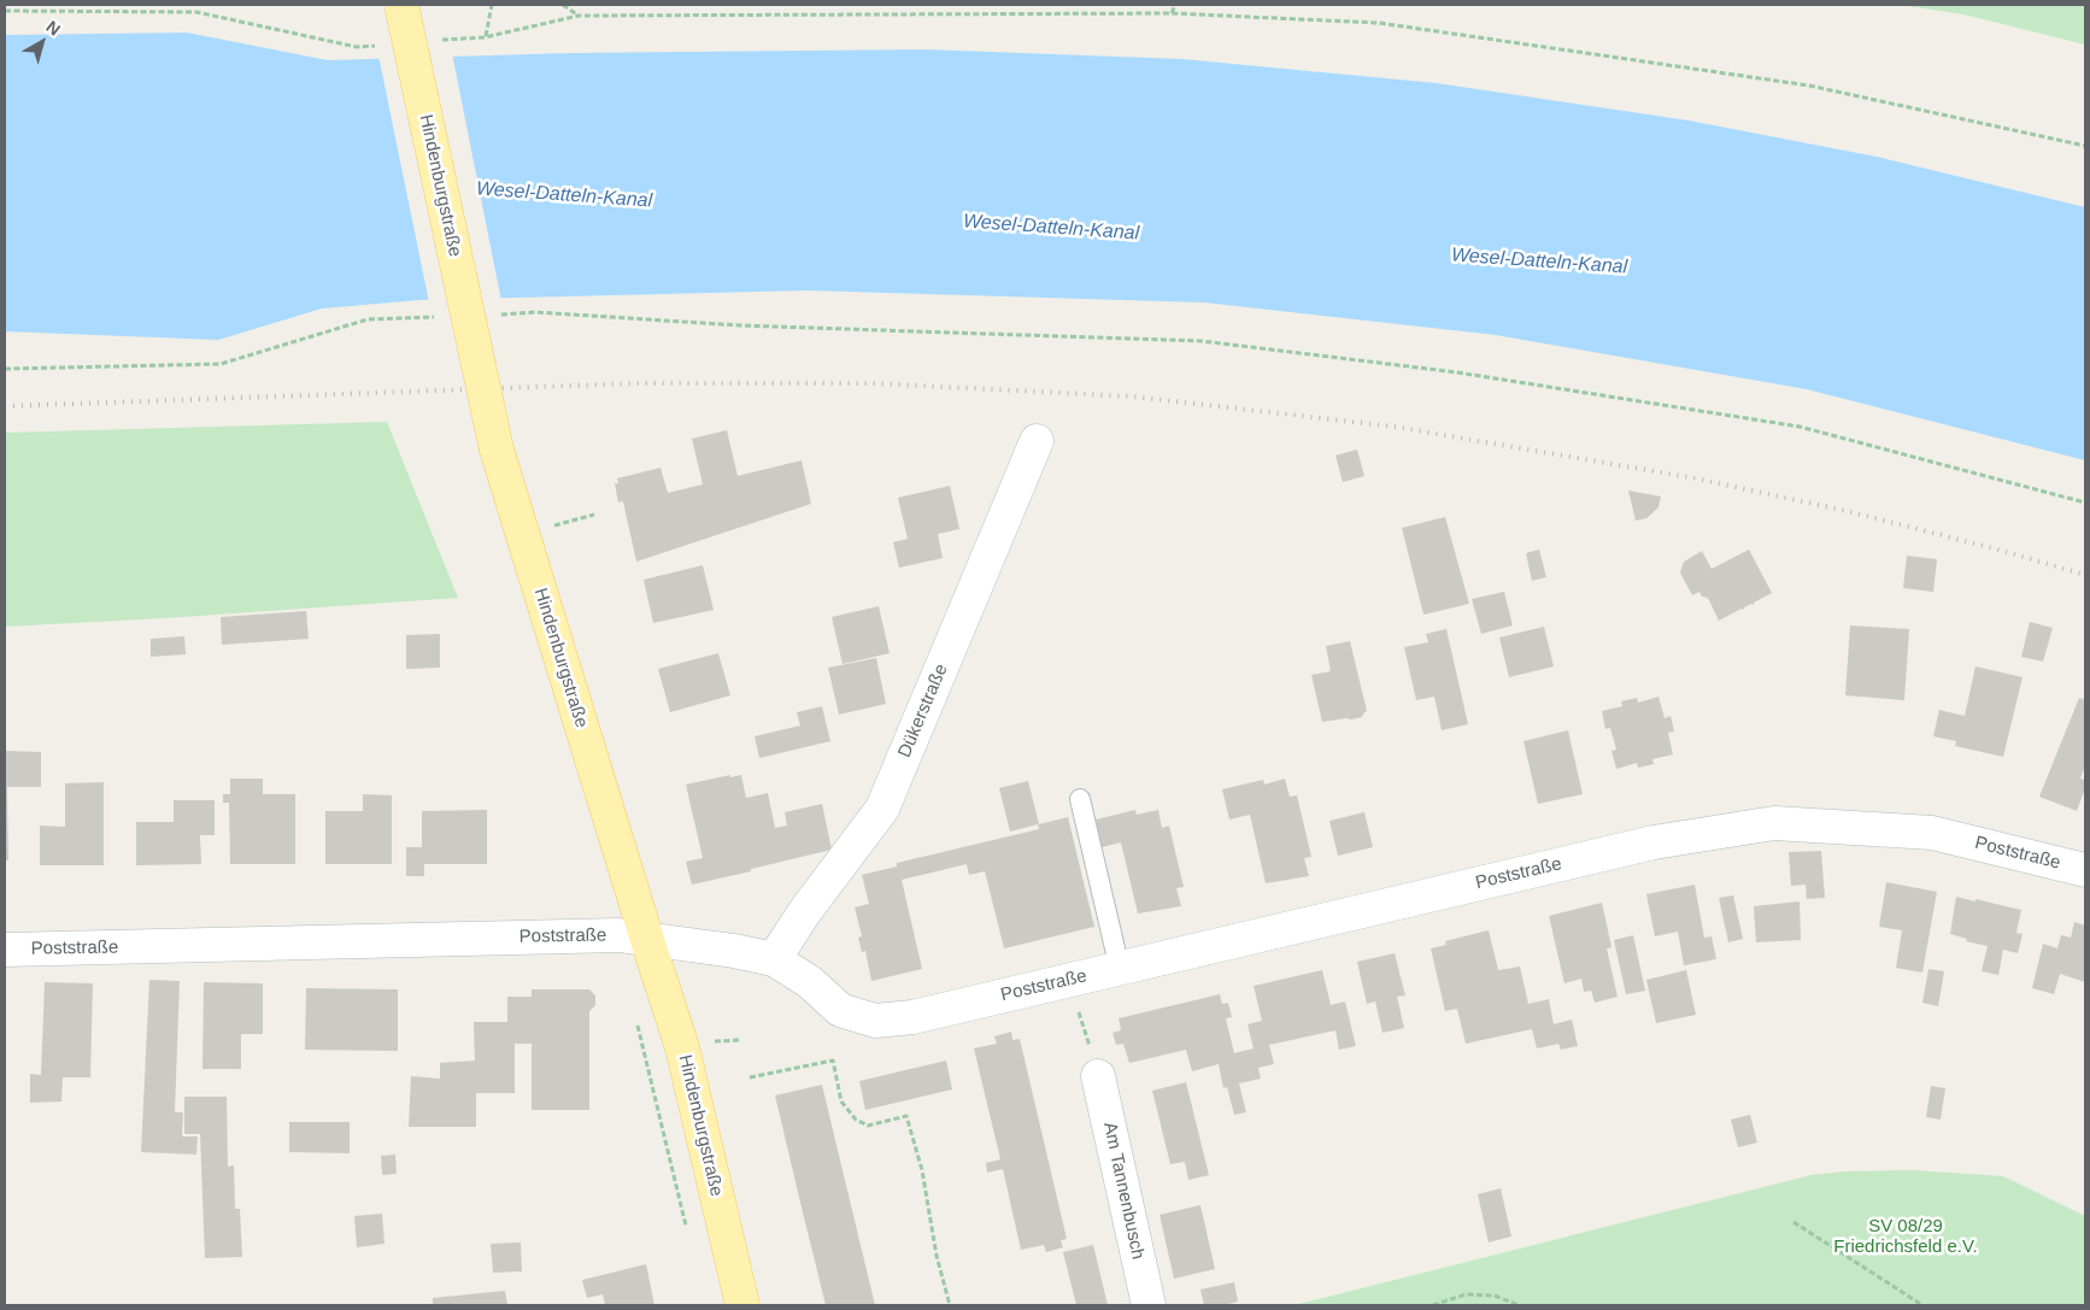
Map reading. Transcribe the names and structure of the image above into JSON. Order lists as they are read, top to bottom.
{
  "streets": {
    "main road": ["Hindenburgstraße"],
    "street": ["Dükerstraße", "Poststraße", "Am Tannenbusch"]
  },
  "crossings": [
    ["Hindenburgstraße", "Poststraße"],
    ["Dükerstraße", "Poststraße"]
  ],
  "water": ["Wesel-Datteln-Kanal"],
  "parks": ["SV 08/29 Friedrichsfeld e.V."],
  "north": "top right"
}
